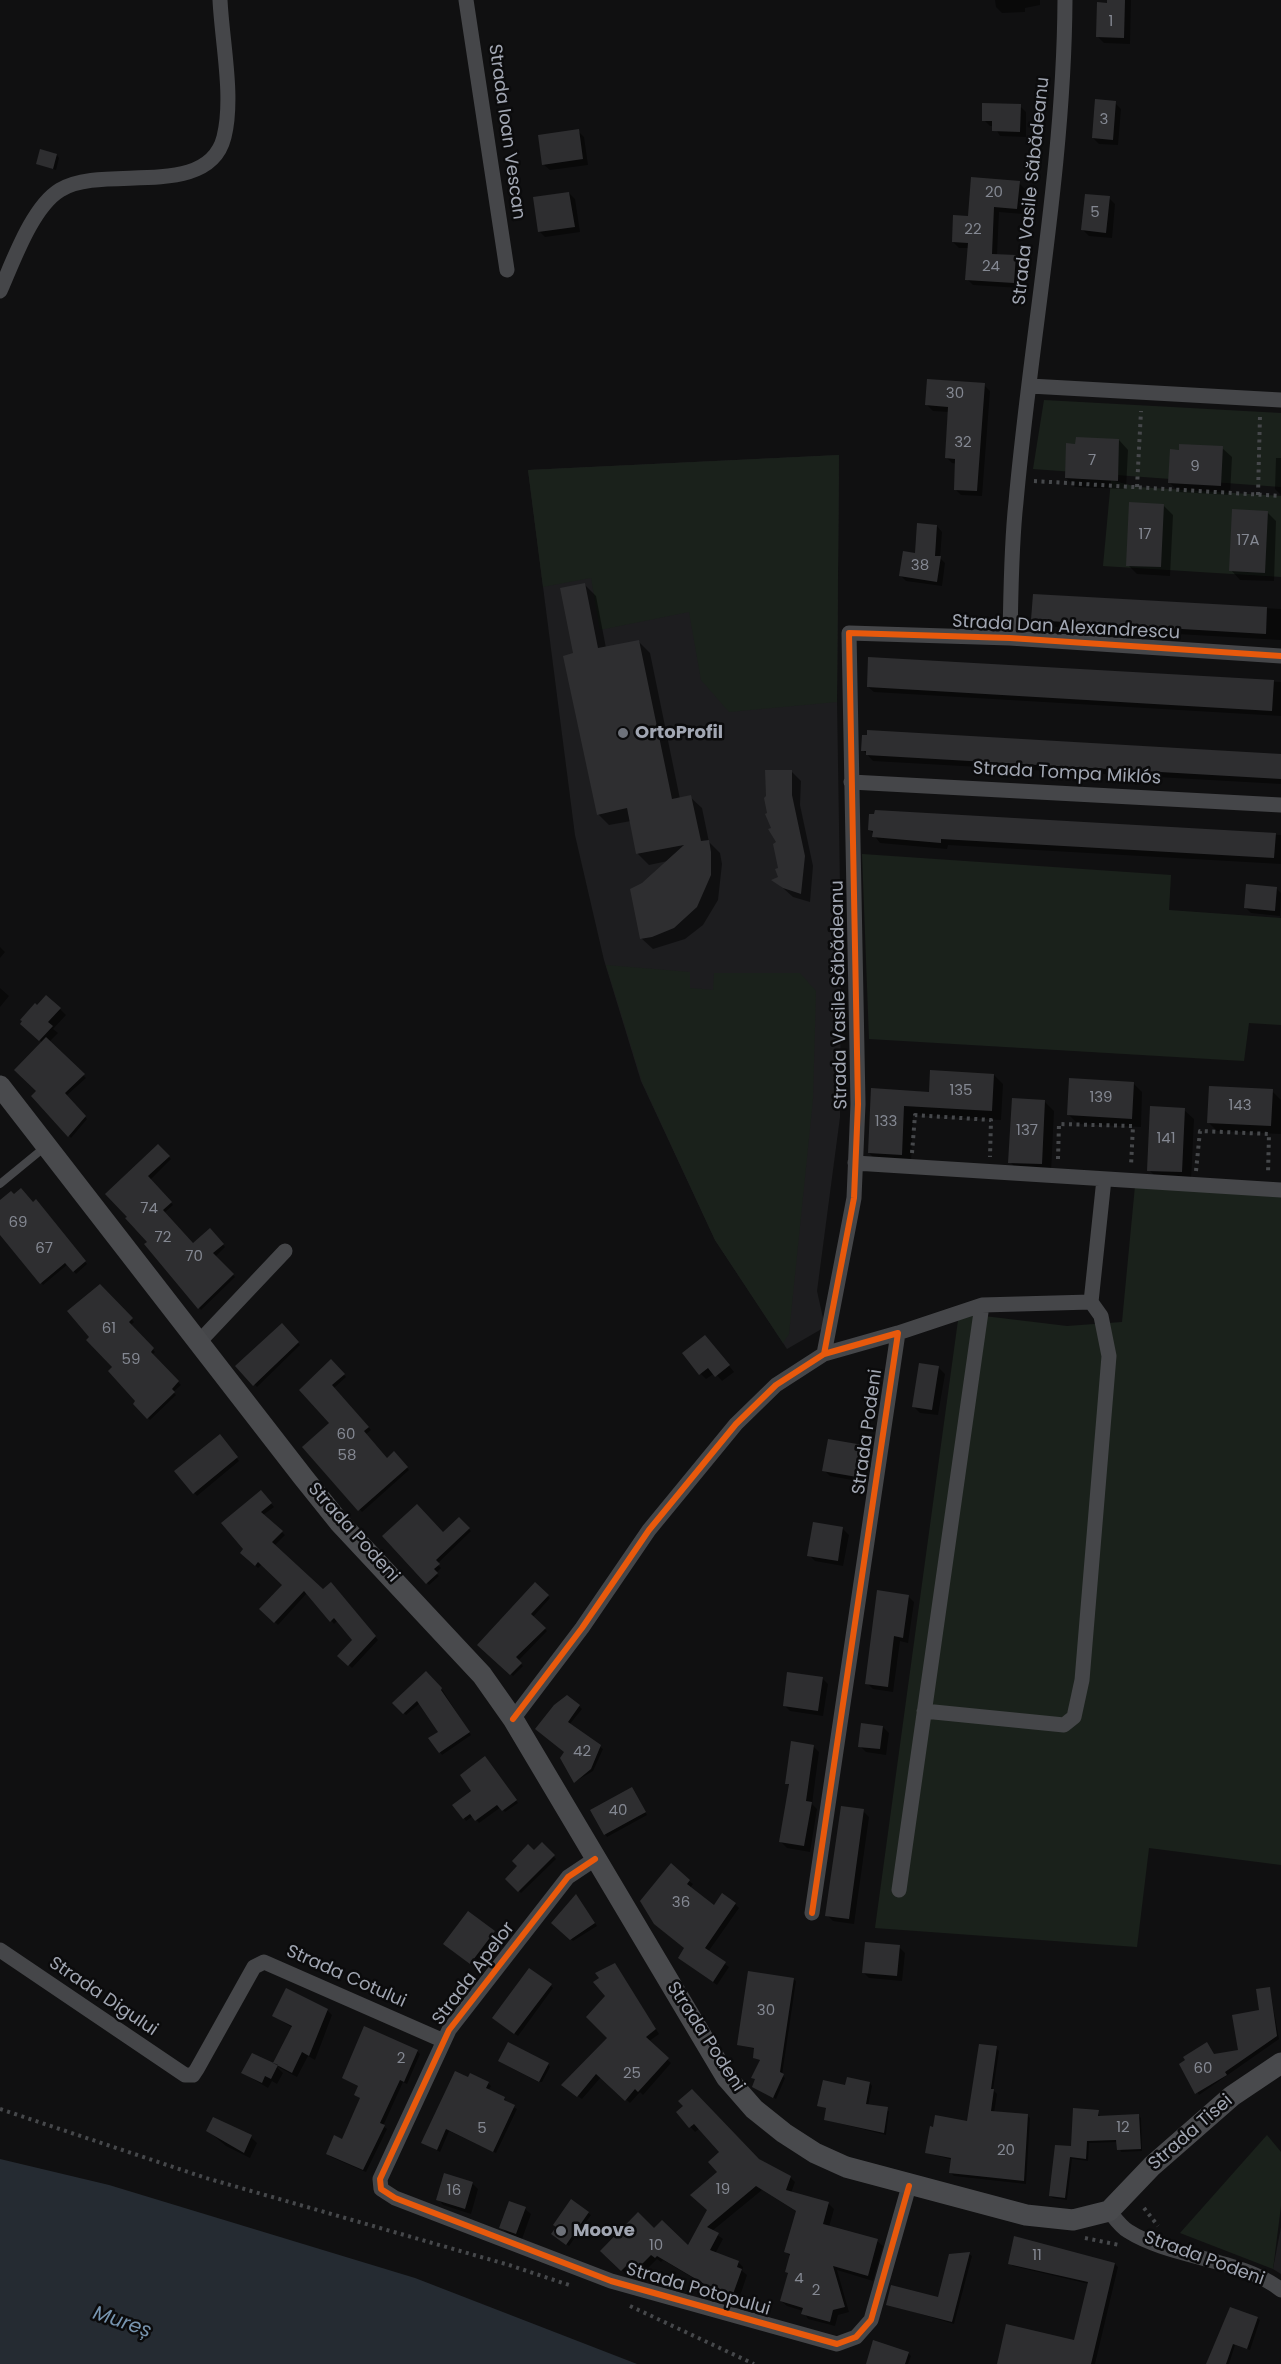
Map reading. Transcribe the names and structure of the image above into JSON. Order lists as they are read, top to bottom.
{
  "streets": {
    "main road": ["Strada Podeni", "Strada Tisei"],
    "street": [
      "Strada Ioan Vescan",
      "Strada Vasile Săbădeanu",
      "Strada Dan Alexandrescu",
      "Strada Tompa Miklós",
      "Strada Apelor",
      "Strada Cotului",
      "Strada Digului",
      "Strada Potopului"
    ]
  },
  "crossings": [
    ["Strada Vasile Săbădeanu", "Strada Dan Alexandrescu"],
    ["Strada Vasile Săbădeanu", "Strada Tompa Miklós"],
    ["Strada Vasile Săbădeanu", "Strada Podeni"],
    ["Strada Podeni", "Strada Apelor"],
    ["Strada Podeni", "Strada Tisei"],
    ["Strada Podeni", "Strada Potopului"],
    ["Strada Apelor", "Strada Cotului"],
    ["Strada Apelor", "Strada Potopului"],
    ["Strada Cotului", "Strada Digului"]
  ],
  "water": ["Mureș"],
  "places": ["OrtoProfil", "Moove"],
  "house_numbers": [
    "1",
    "3",
    "20",
    "5",
    "22",
    "24",
    "30",
    "32",
    "7",
    "9",
    "17",
    "17A",
    "38",
    "135",
    "139",
    "143",
    "133",
    "137",
    "141",
    "74",
    "69",
    "72",
    "67",
    "70",
    "61",
    "59",
    "60",
    "58",
    "42",
    "40",
    "36",
    "30",
    "2",
    "60",
    "25",
    "12",
    "5",
    "20",
    "19",
    "16",
    "10",
    "11",
    "4",
    "2"
  ]
}
